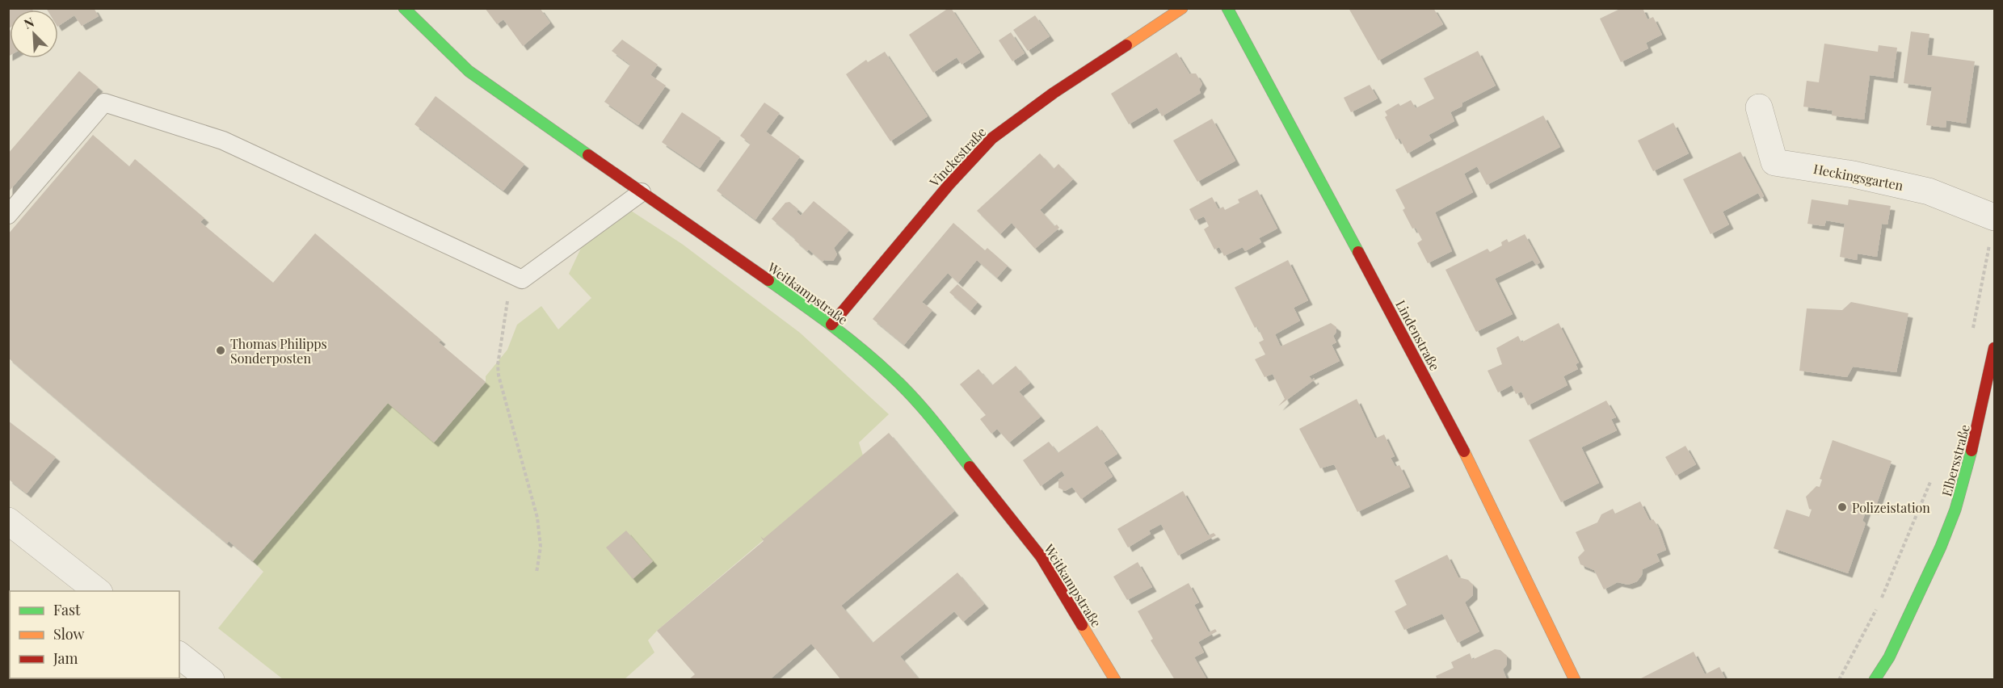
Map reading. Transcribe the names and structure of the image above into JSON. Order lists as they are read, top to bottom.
{
  "streets": {
    "street": [
      "Vinckestraße",
      "Heckingsgarten",
      "Weitkampstraße",
      "Lindenstraße",
      "Elbersstraße"
    ]
  },
  "crossings": [
    ["Vinckestraße", "Weitkampstraße"]
  ],
  "places": ["Thomas Philipps Sonderposten", "Polizeistation"],
  "legend": ["Fast", "Slow", "Jam"],
  "north": "top left"
}
